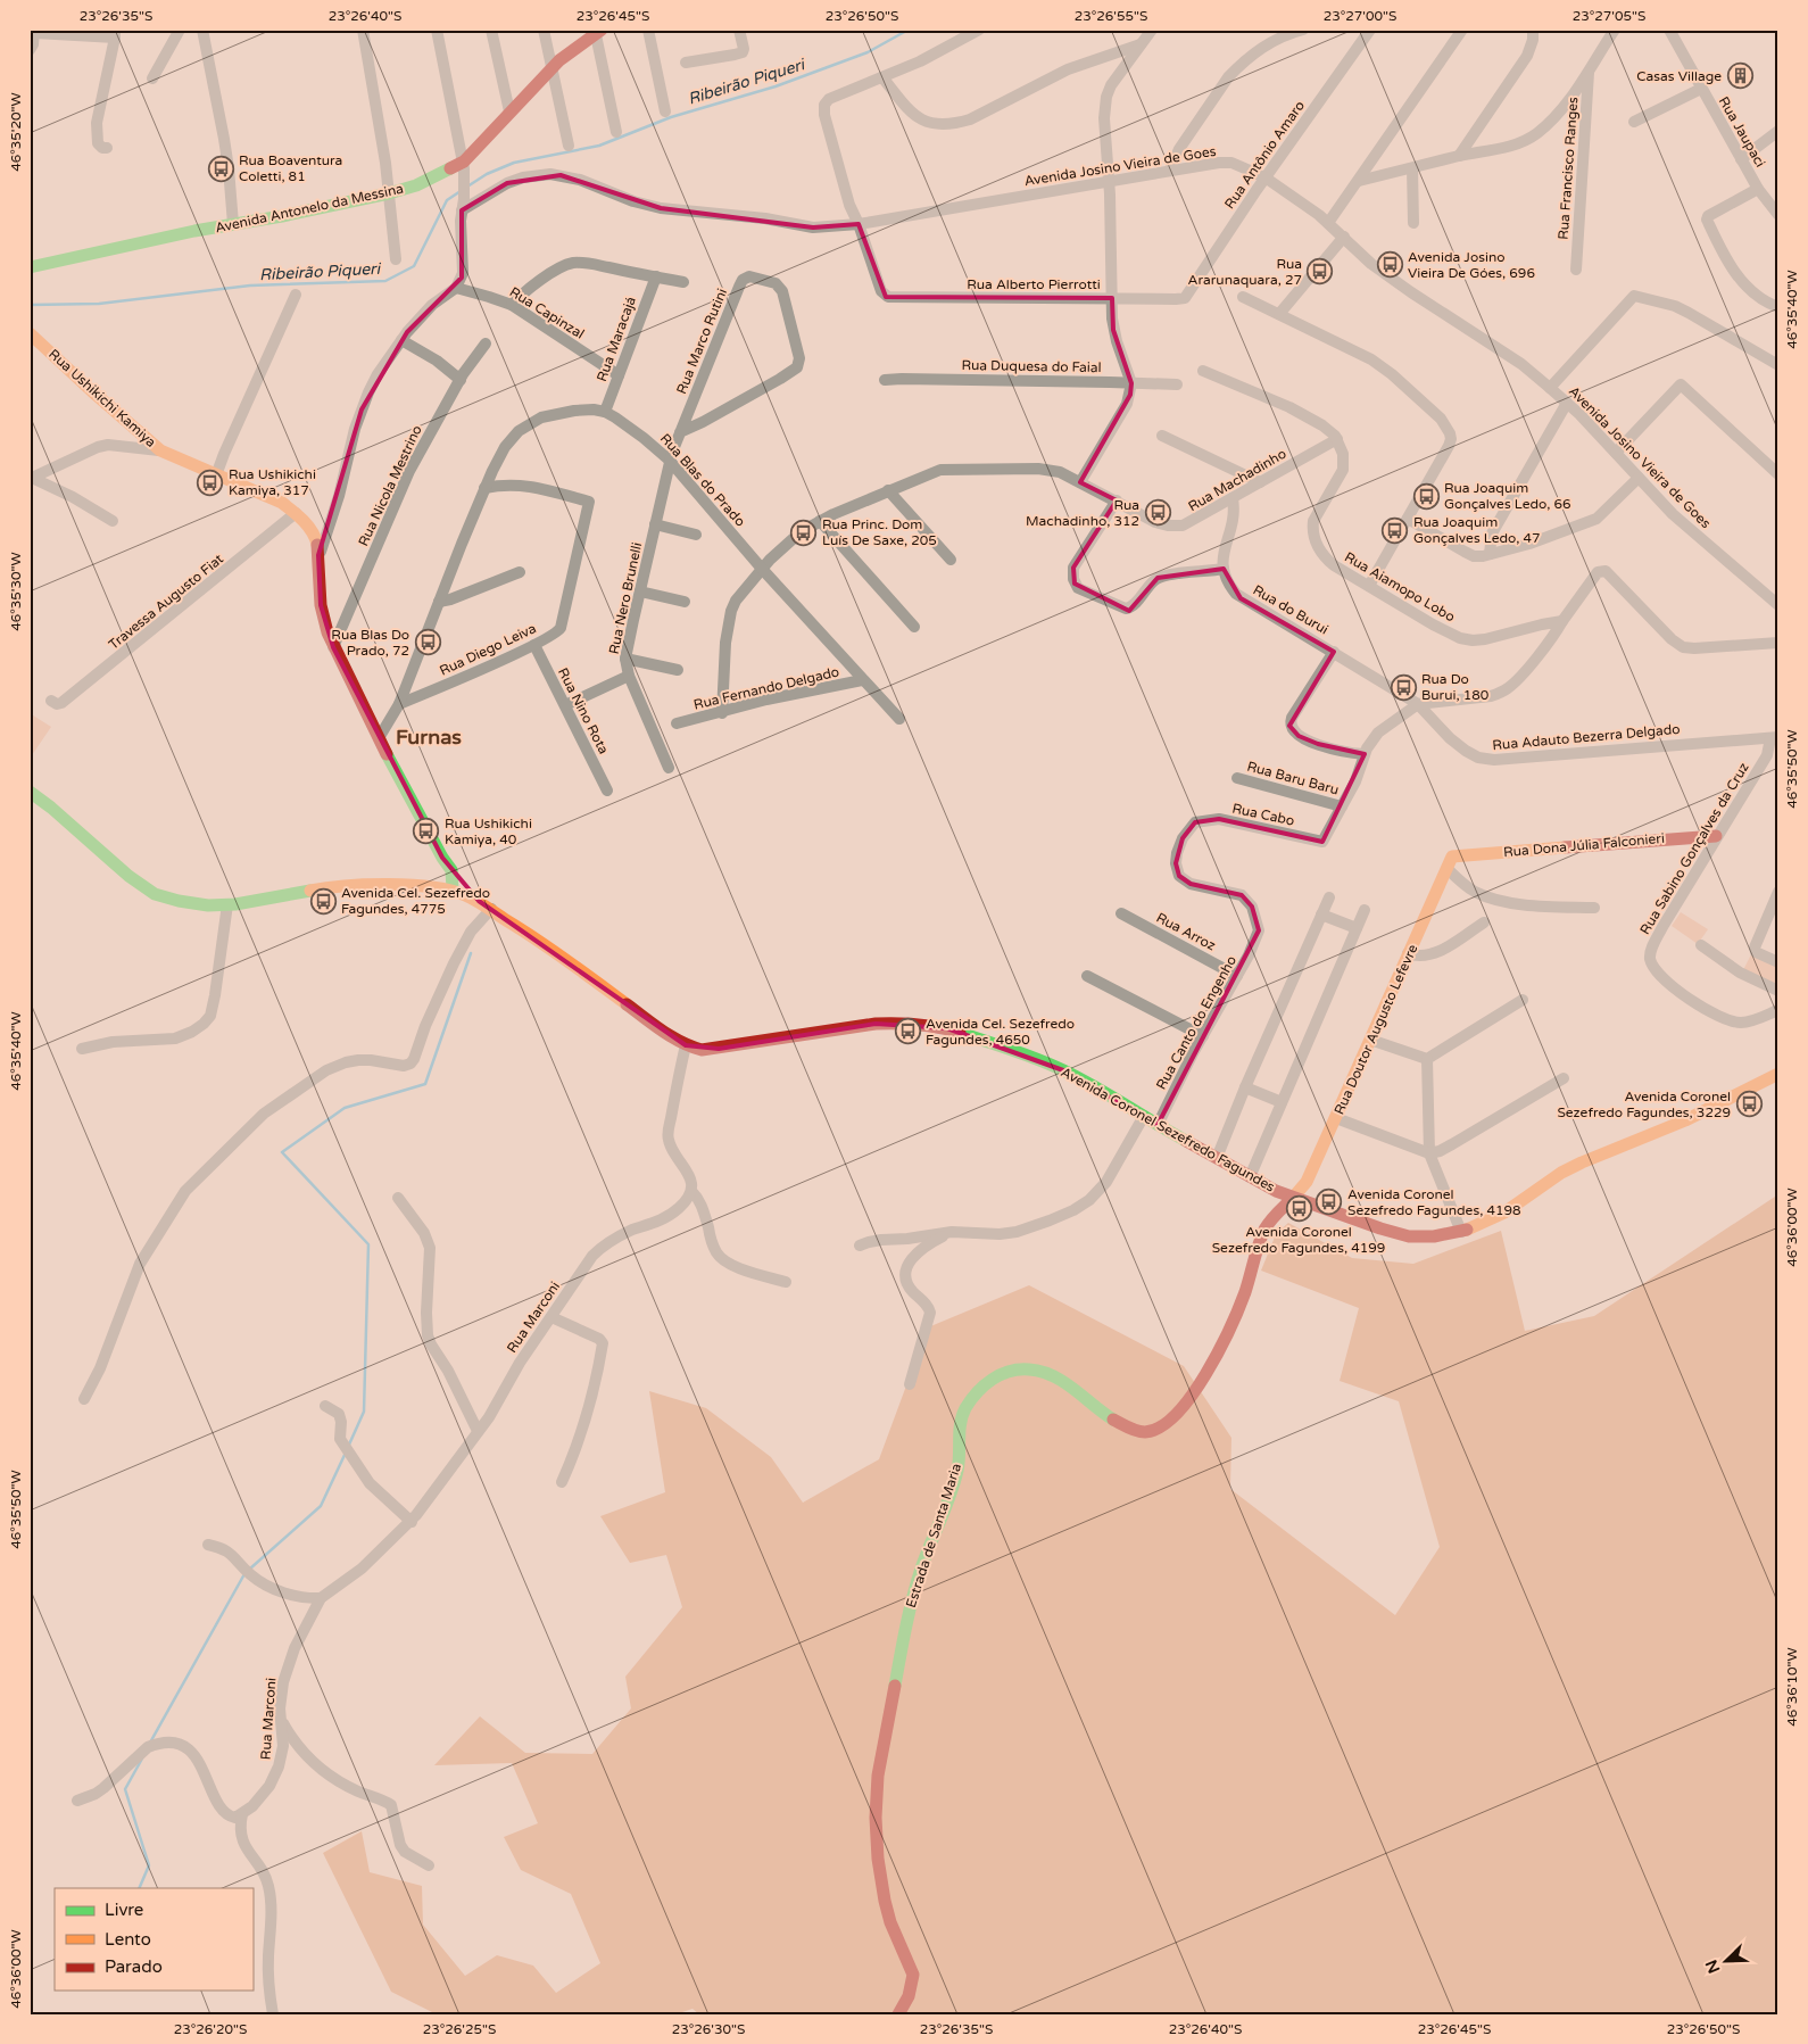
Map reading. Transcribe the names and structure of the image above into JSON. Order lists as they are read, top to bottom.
{
  "streets": {
    "main road": [
      "Avenida Antonelo da Messina",
      "Rua Ushikichi Kamiya",
      "Rua Dona Júlia Falconieri",
      "Rua Doutor Augusto Lefevre",
      "Avenida Coronel Sezefredo Fagundes",
      "Estrada de Santa Maria"
    ],
    "street": [
      "Rua Jaupaci",
      "Rua Antônio Amaro",
      "Avenida Josino Vieira de Goes",
      "Rua Francisco Ranges",
      "Rua Alberto Pierrotti",
      "Rua Capinzal",
      "Rua Maracajá",
      "Rua Marco Rutini",
      "Rua Duquesa do Faial",
      "Rua Blas do Prado",
      "Rua Machadinho",
      "Rua Nicola Mestrino",
      "Rua Aiamopo Lobo",
      "Rua Nero Brunelli",
      "Travessa Augusto Fiat",
      "Rua do Burui",
      "Rua Diego Leiva",
      "Rua Fernando Delgado",
      "Rua Nino Rota",
      "Rua Adauto Bezerra Delgado",
      "Rua Baru Baru",
      "Rua Cabo",
      "Rua Sabino Gonçalves da Cruz",
      "Rua Arroz",
      "Rua Canto do Engenho",
      "Rua Marconi"
    ]
  },
  "crossings": [
    ["Rua Antônio Amaro", "Avenida Josino Vieira de Goes"],
    ["Rua Antônio Amaro", "Rua Alberto Pierrotti"],
    ["Avenida Josino Vieira de Goes", "Rua Alberto Pierrotti"],
    ["Rua Capinzal", "Rua Maracajá"],
    ["Rua Maracajá", "Rua Blas do Prado"],
    ["Rua Marco Rutini", "Rua Blas do Prado"],
    ["Rua Marco Rutini", "Rua Nero Brunelli"],
    ["Rua Ushikichi Kamiya", "Rua Nicola Mestrino"],
    ["Rua Ushikichi Kamiya", "Travessa Augusto Fiat"],
    ["Rua Ushikichi Kamiya", "Avenida Coronel Sezefredo Fagundes"],
    ["Rua Blas do Prado", "Rua Machadinho"],
    ["Rua Blas do Prado", "Rua Nero Brunelli"],
    ["Rua Blas do Prado", "Rua Fernando Delgado"],
    ["Rua Machadinho", "Rua Aiamopo Lobo"],
    ["Rua Machadinho", "Rua Fernando Delgado"],
    ["Rua do Burui", "Rua Adauto Bezerra Delgado"],
    ["Rua Diego Leiva", "Rua Nino Rota"],
    ["Rua Adauto Bezerra Delgado", "Rua Sabino Gonçalves da Cruz"],
    ["Rua Baru Baru", "Rua Cabo"],
    ["Rua Cabo", "Rua Canto do Engenho"],
    ["Rua Dona Júlia Falconieri", "Rua Sabino Gonçalves da Cruz"],
    ["Rua Dona Júlia Falconieri", "Rua Doutor Augusto Lefevre"],
    ["Rua Arroz", "Rua Canto do Engenho"],
    ["Rua Canto do Engenho", "Avenida Coronel Sezefredo Fagundes"],
    ["Rua Doutor Augusto Lefevre", "Avenida Coronel Sezefredo Fagundes"],
    ["Rua Doutor Augusto Lefevre", "Estrada de Santa Maria"],
    ["Avenida Coronel Sezefredo Fagundes", "Estrada de Santa Maria"]
  ],
  "districts": ["Furnas"],
  "water": ["Ribeirão Piqueri"],
  "places": {
    "building": ["Casas Village"],
    "bus stop": [
      "Rua Boaventura Coletti, 81",
      "Avenida Josino Vieira De Góes, 696",
      "Rua Ararunaquara, 27",
      "Rua Ushikichi Kamiya, 317",
      "Rua Joaquim Gonçalves Ledo, 66",
      "Rua Machadinho, 312",
      "Rua Joaquim Gonçalves Ledo, 47",
      "Rua Princ. Dom Luís De Saxe, 205",
      "Rua Blas Do Prado, 72",
      "Rua Do Burui, 180",
      "Rua Ushikichi Kamiya, 40",
      "Avenida Cel. Sezefredo Fagundes, 4775",
      "Avenida Cel. Sezefredo Fagundes, 4650",
      "Avenida Coronel Sezefredo Fagundes, 3229",
      "Avenida Coronel Sezefredo Fagundes, 4198",
      "Avenida Coronel Sezefredo Fagundes, 4199"
    ]
  },
  "legend": ["Livre", "Lento", "Parado"],
  "north": "bottom left",
  "coordinates": [
    "23°26'35\"S",
    "23°26'40\"S",
    "23°26'45\"S",
    "23°26'50\"S",
    "23°26'55\"S",
    "23°27'00\"S",
    "23°27'05\"S",
    "46°35'20\"W",
    "46°35'40\"W",
    "46°35'30\"W",
    "46°35'50\"W",
    "46°36'00\"W",
    "46°36'10\"W",
    "23°26'20\"S",
    "23°26'25\"S",
    "23°26'30\"S"
  ]
}
